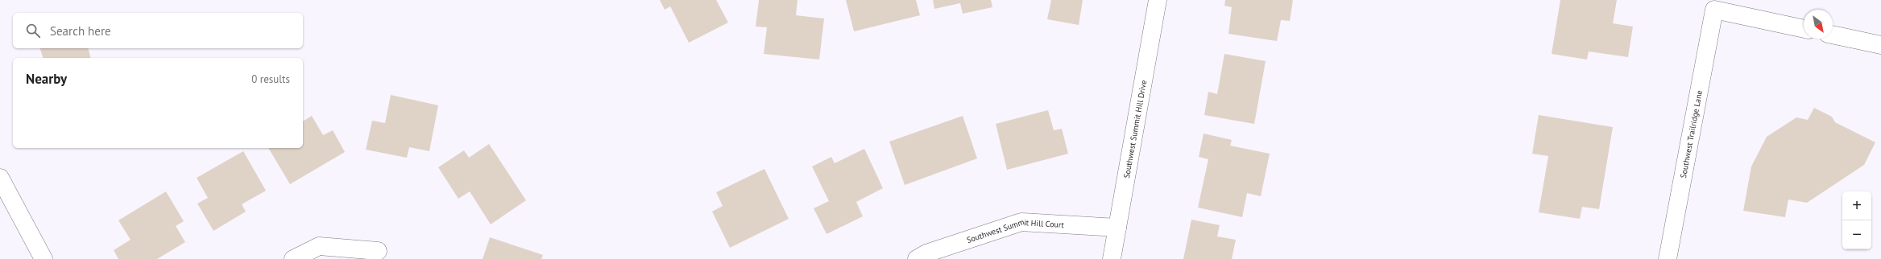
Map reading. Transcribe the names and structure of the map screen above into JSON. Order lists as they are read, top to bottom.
{
  "streets": {
    "street": ["Southwest Summit Hill Drive", "Southwest Trailridge Lane", "Southwest Summit Hill Court"]
  },
  "crossings": [
    ["Southwest Summit Hill Drive", "Southwest Summit Hill Court"]
  ],
  "north": "bottom right",
  "page": {
    "search": "Search here",
    "heading": ["Nearby", "0 results"],
    "map_buttons": ["+", "−"]
  }
}
